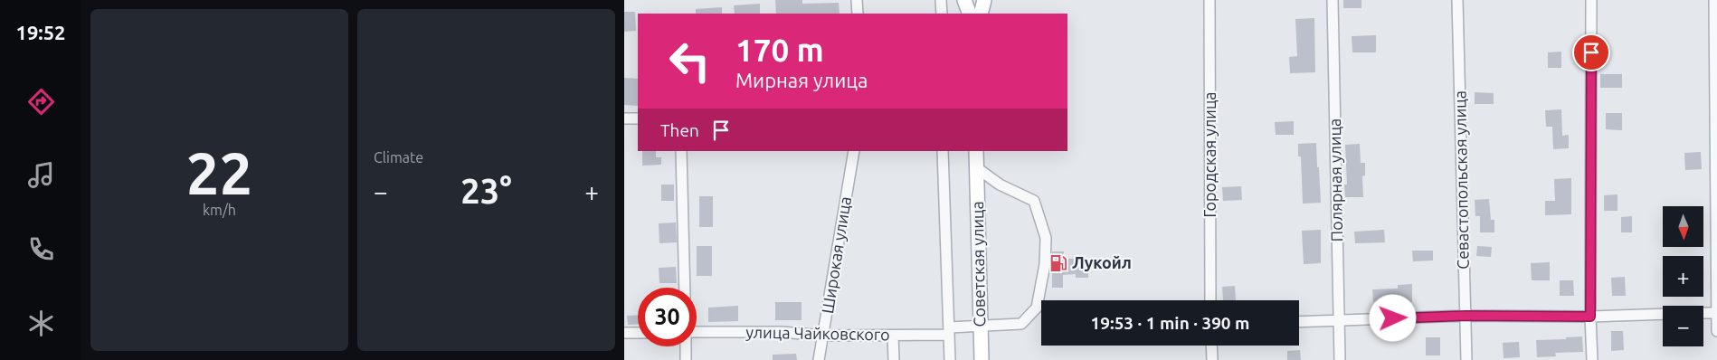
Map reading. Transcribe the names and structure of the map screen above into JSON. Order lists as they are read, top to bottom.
{
  "streets": {
    "main road": ["Советская улица"],
    "street": [
      "Городская улица",
      "Полярная улица",
      "Севастопольская улица",
      "Широкая улица",
      "улица Чайковского"
    ]
  },
  "crossings": [
    ["Широкая улица", "улица Чайковского"],
    ["Советская улица", "улица Чайковского"]
  ],
  "places": {
    "fuel station": ["Лукойл"]
  },
  "north": "bottom",
  "page": {
    "tabs": "19:52",
    "tile": [
      ["22", "km/h"],
      "Climate"
    ],
    "turn": ["170 m", "Мирная улица"],
    "then": "Then",
    "heat": ["−", "23°", "+"],
    "map_buttons": ["+", "−"],
    "limit": "30",
    "trip": "19:53 · 1 min · 390 m"
  }
}
